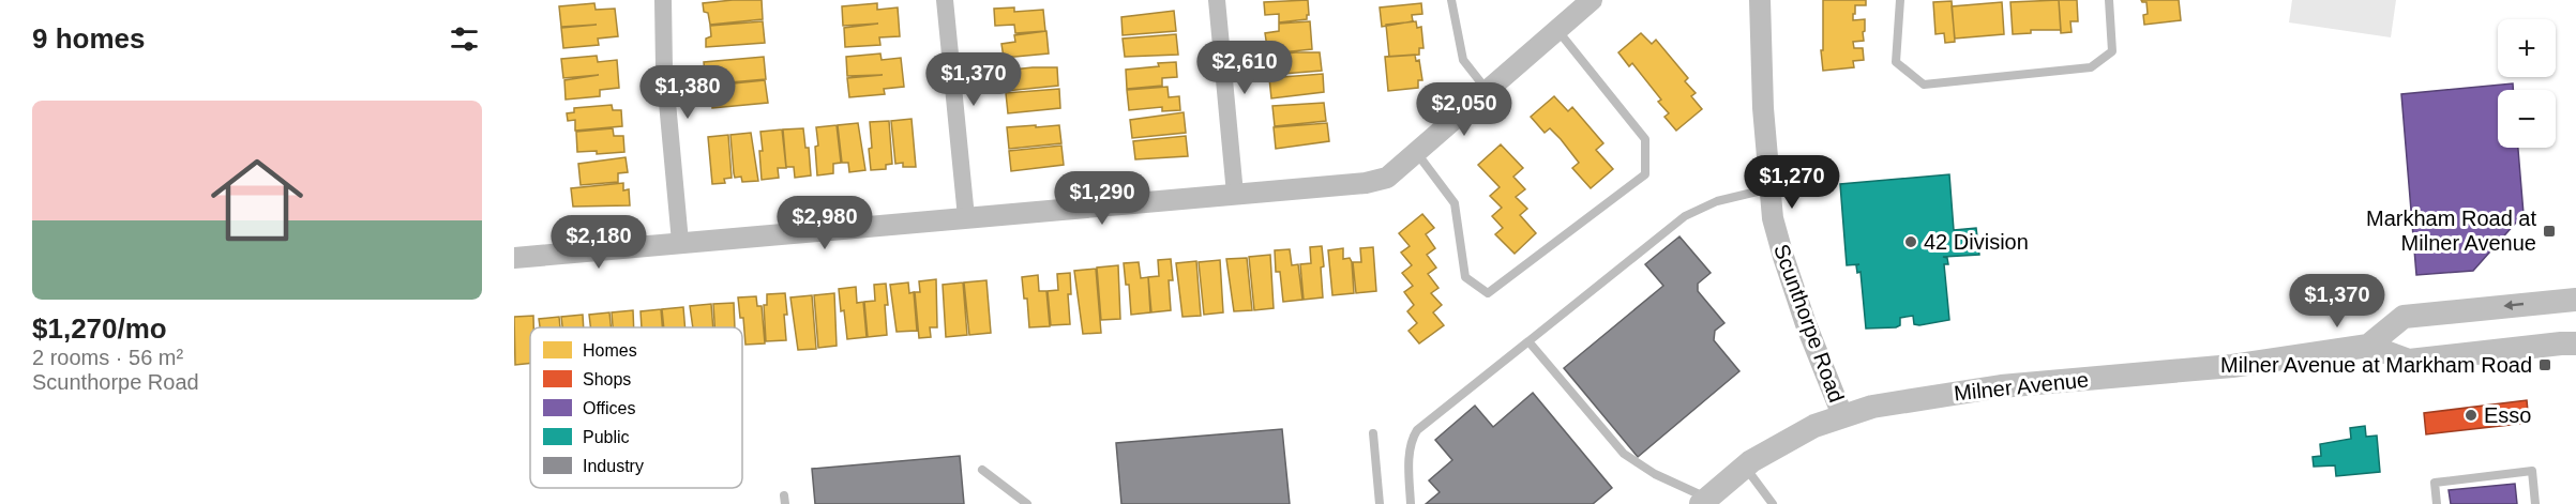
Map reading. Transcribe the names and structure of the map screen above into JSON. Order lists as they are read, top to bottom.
{
  "streets": {
    "main road": ["Milner Avenue"],
    "street": ["Scunthorpe Road"]
  },
  "crossings": [
    ["Scunthorpe Road", "Milner Avenue"]
  ],
  "places": {
    "transit": ["Markham Road at Milner Avenue", "Milner Avenue at Markham Road"],
    "other": ["42 Division", "Esso"]
  },
  "legend": [
    "Homes",
    "Shops",
    "Offices",
    "Public",
    "Industry"
  ],
  "page": {
    "heading": "9 homes",
    "map_buttons": ["+", "−"],
    "price": [
      "$2,610",
      "$1,370",
      "$1,380",
      "$2,050",
      "$1,270",
      "$1,290",
      "$2,980",
      "$2,180",
      "$1,370"
    ],
    "list": [
      {
        "name": "$1,270/mo",
        "note": "2 rooms · 56 m² · Scunthorpe Road"
      }
    ]
  }
}
